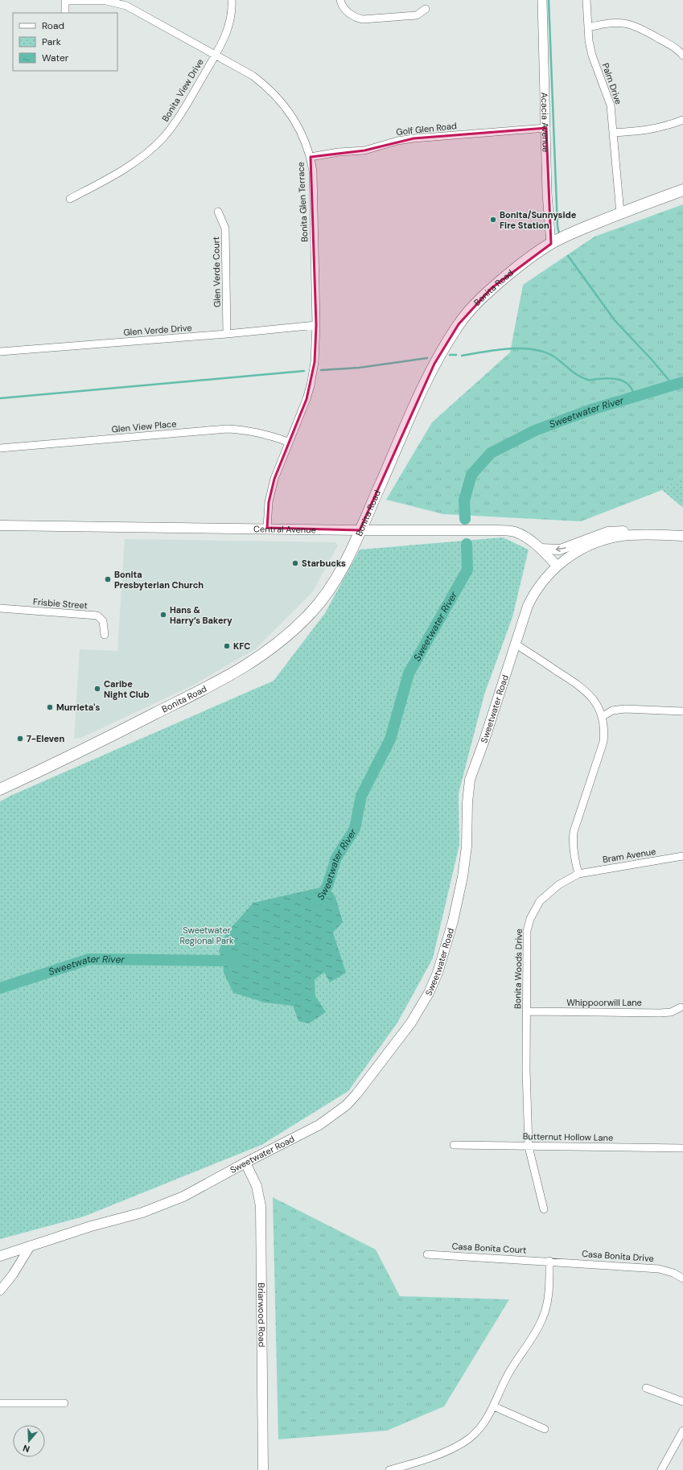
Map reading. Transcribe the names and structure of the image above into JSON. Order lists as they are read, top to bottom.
{
  "streets": {
    "main road": [
      "Bonita Road",
      "Central Avenue",
      "Sweetwater Road",
      "Briarwood Road"
    ],
    "street": [
      "Palm Drive",
      "Bonita View Drive",
      "Acacia Avenue",
      "Golf Glen Road",
      "Bonita Glen Terrace",
      "Glen Verde Court",
      "Glen Verde Drive",
      "Glen View Place",
      "Frisbie Street",
      "Bram Avenue",
      "Bonita Woods Drive",
      "Whippoorwill Lane",
      "Butternut Hollow Lane",
      "Casa Bonita Court",
      "Casa Bonita Drive"
    ]
  },
  "crossings": [
    ["Palm Drive", "Bonita Road"],
    ["Bonita View Drive", "Bonita Glen Terrace"],
    ["Acacia Avenue", "Golf Glen Road"],
    ["Acacia Avenue", "Bonita Road"],
    ["Golf Glen Road", "Bonita Glen Terrace"],
    ["Bonita Glen Terrace", "Glen Verde Drive"],
    ["Bonita Glen Terrace", "Glen View Place"],
    ["Bonita Glen Terrace", "Central Avenue"],
    ["Glen Verde Court", "Glen Verde Drive"],
    ["Bonita Road", "Central Avenue"],
    ["Central Avenue", "Sweetwater Road"],
    ["Sweetwater Road", "Briarwood Road"],
    ["Bram Avenue", "Bonita Woods Drive"],
    ["Bonita Woods Drive", "Whippoorwill Lane"],
    ["Bonita Woods Drive", "Butternut Hollow Lane"],
    ["Casa Bonita Court", "Casa Bonita Drive"]
  ],
  "water": ["Sweetwater River"],
  "parks": ["Sweetwater Regional Park"],
  "places": [
    "Bonita/Sunnyside Fire Station",
    "Starbucks",
    "Bonita Presbyterian Church",
    "Hans & Harry’s Bakery",
    "KFC",
    "Caribe Night Club",
    "Murrieta's",
    "7-Eleven"
  ],
  "legend": ["Road", "Park", "Water"],
  "north": "bottom"
}
